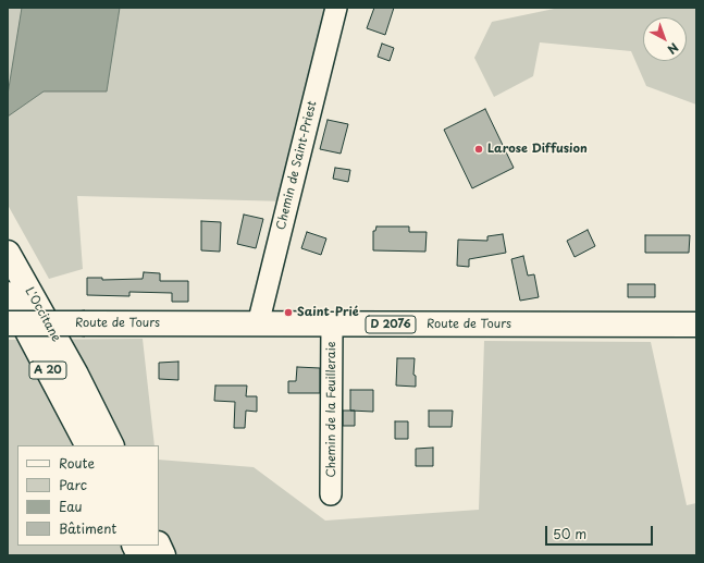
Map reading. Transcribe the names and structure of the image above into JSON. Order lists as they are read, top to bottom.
{
  "streets": {
    "main road": [
      "L'Occitane",
      "Route de Tours",
      "D 2076",
      "A 20"
    ],
    "street": ["Chemin de Saint-Priest", "Chemin de la Feuilleraie"]
  },
  "crossings": [
    ["Chemin de Saint-Priest", "Route de Tours"],
    ["Route de Tours", "Chemin de la Feuilleraie"]
  ],
  "places": ["Larose Diffusion", "Saint-Prié"],
  "legend": [
    "Route",
    "Parc",
    "Eau",
    "Bâtiment"
  ],
  "scale_bar": "50 m",
  "north": "bottom right"
}
